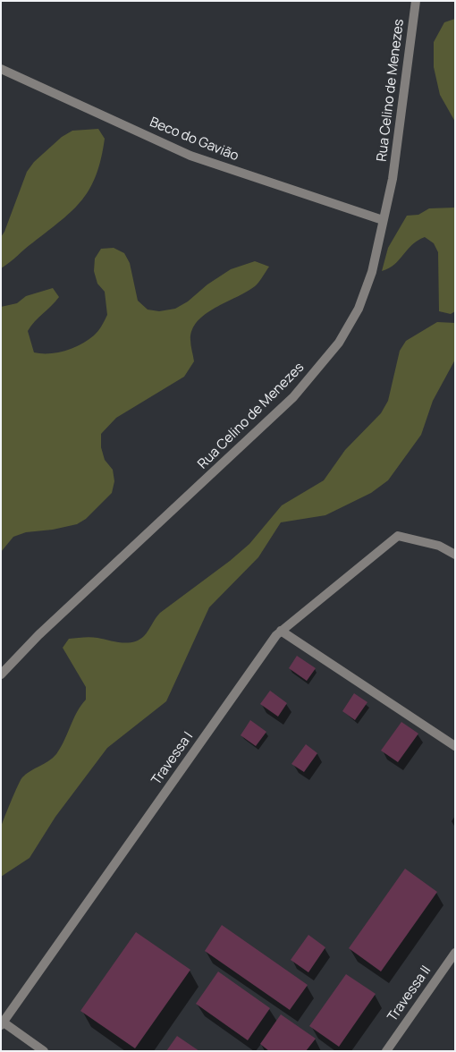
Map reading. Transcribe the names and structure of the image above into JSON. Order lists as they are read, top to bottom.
{
  "streets": {
    "street": [
      "Rua Celino de Menezes",
      "Beco do Gavião",
      "Travessa I",
      "Travessa II"
    ]
  },
  "crossings": [
    ["Rua Celino de Menezes", "Beco do Gavião"]
  ]
}
